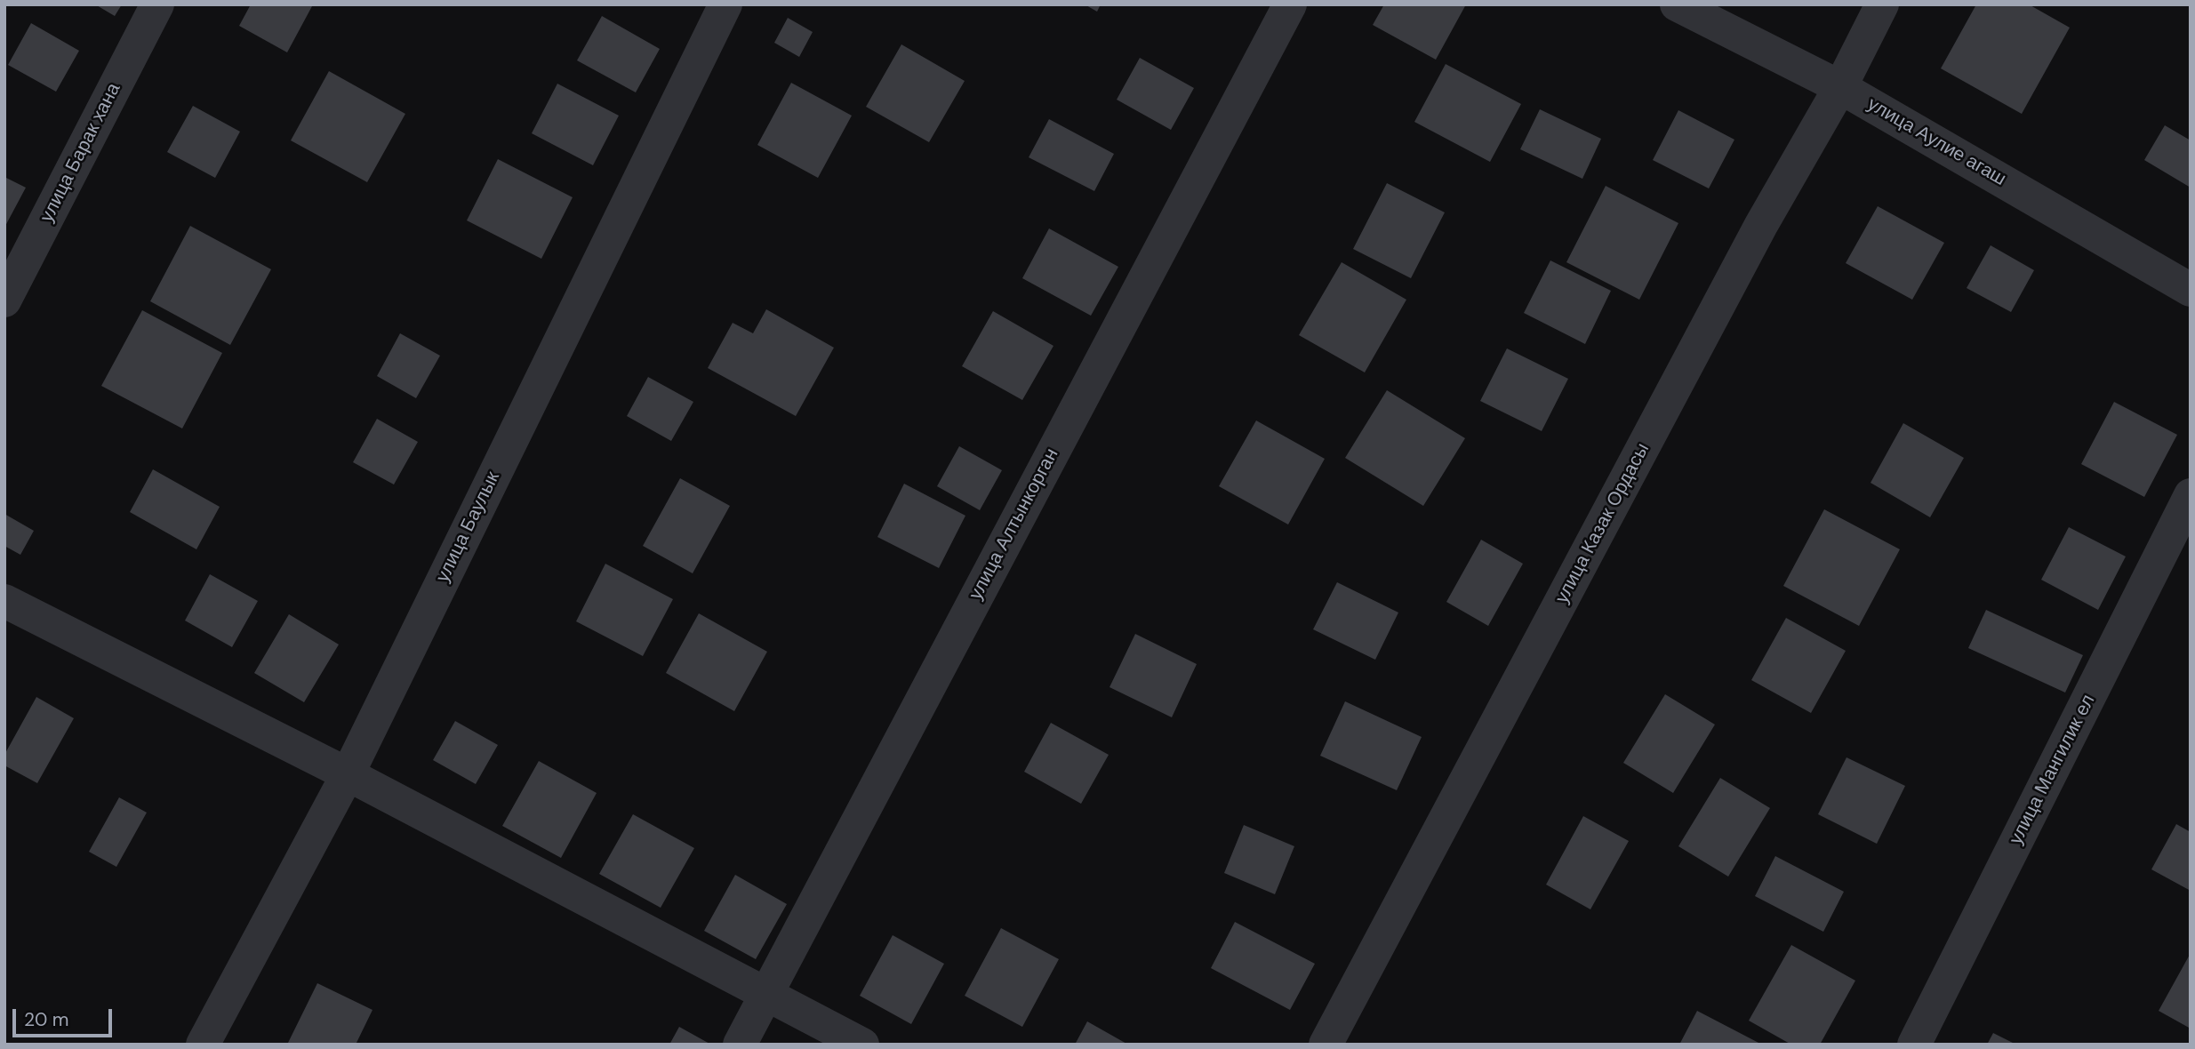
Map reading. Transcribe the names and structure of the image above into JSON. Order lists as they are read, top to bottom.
{
  "streets": {
    "street": [
      "улица Аулие агаш",
      "улица Барак хана",
      "улица Казак Ордасы",
      "улица Алтынкорган",
      "улица Баулык",
      "улица Мангилик ел"
    ]
  },
  "crossings": [
    ["улица Аулие агаш", "улица Казак Ордасы"]
  ],
  "scale_bar": "20 m"
}
